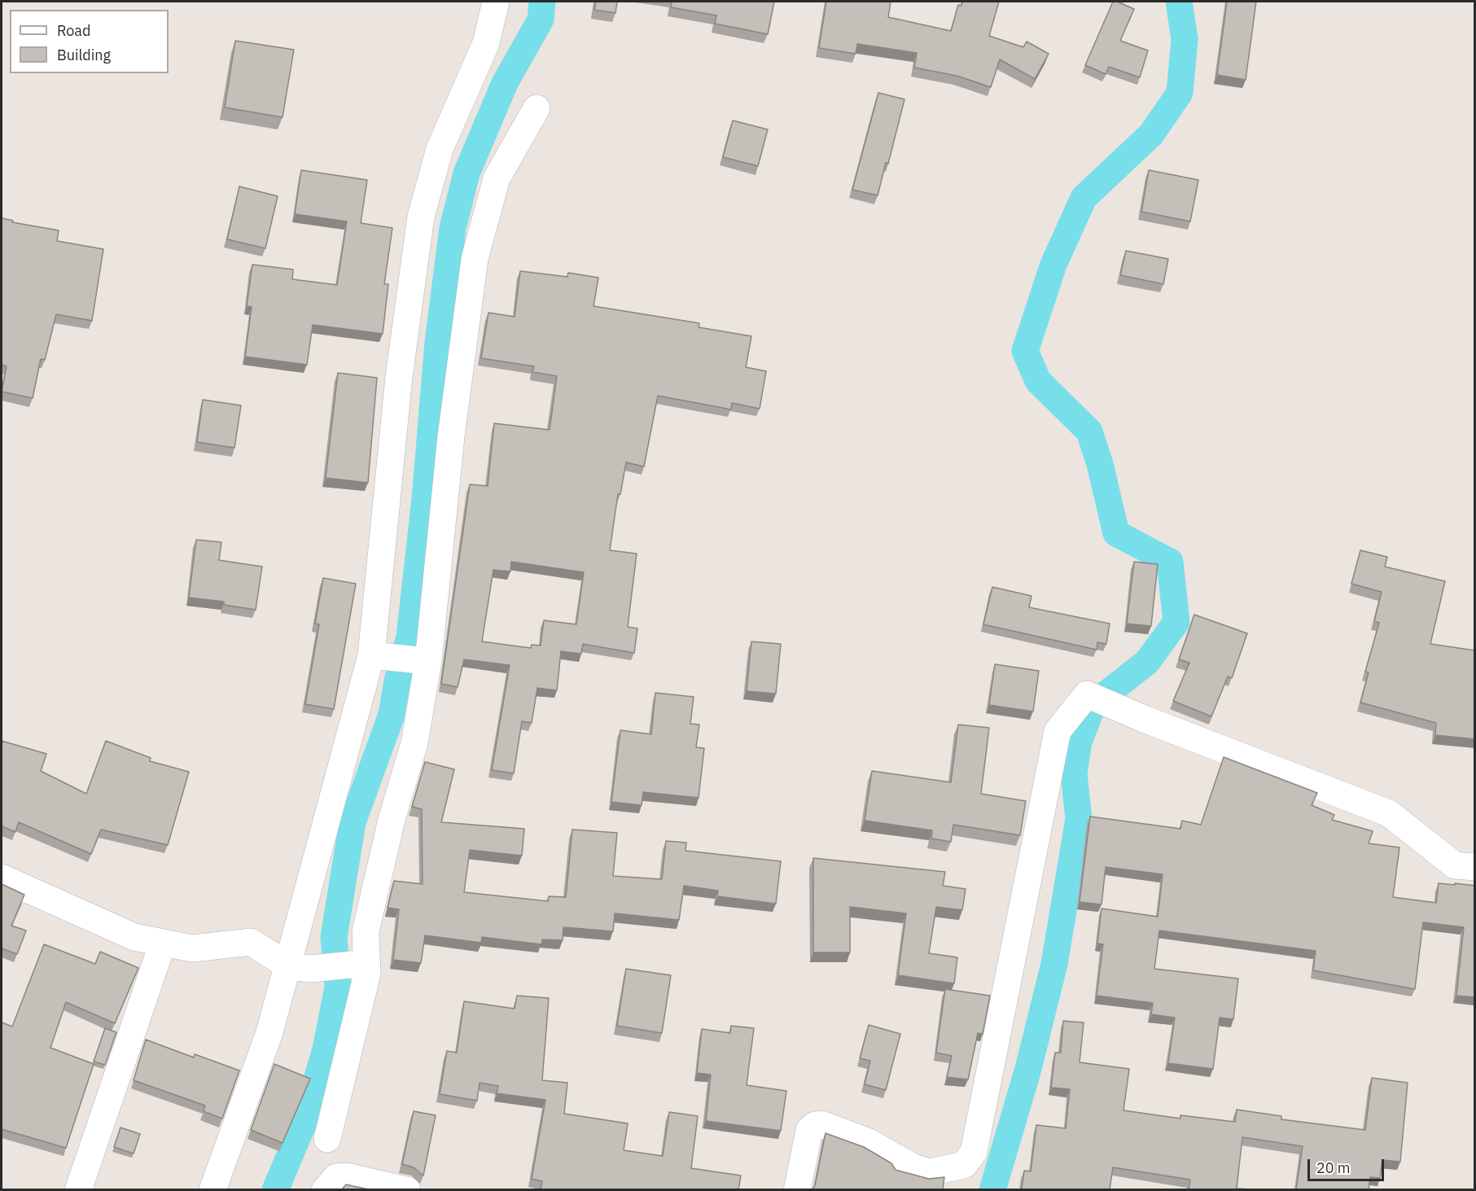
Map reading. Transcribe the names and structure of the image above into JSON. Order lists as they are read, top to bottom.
{
  "legend": ["Road", "Building"],
  "scale_bar": "20 m"
}
